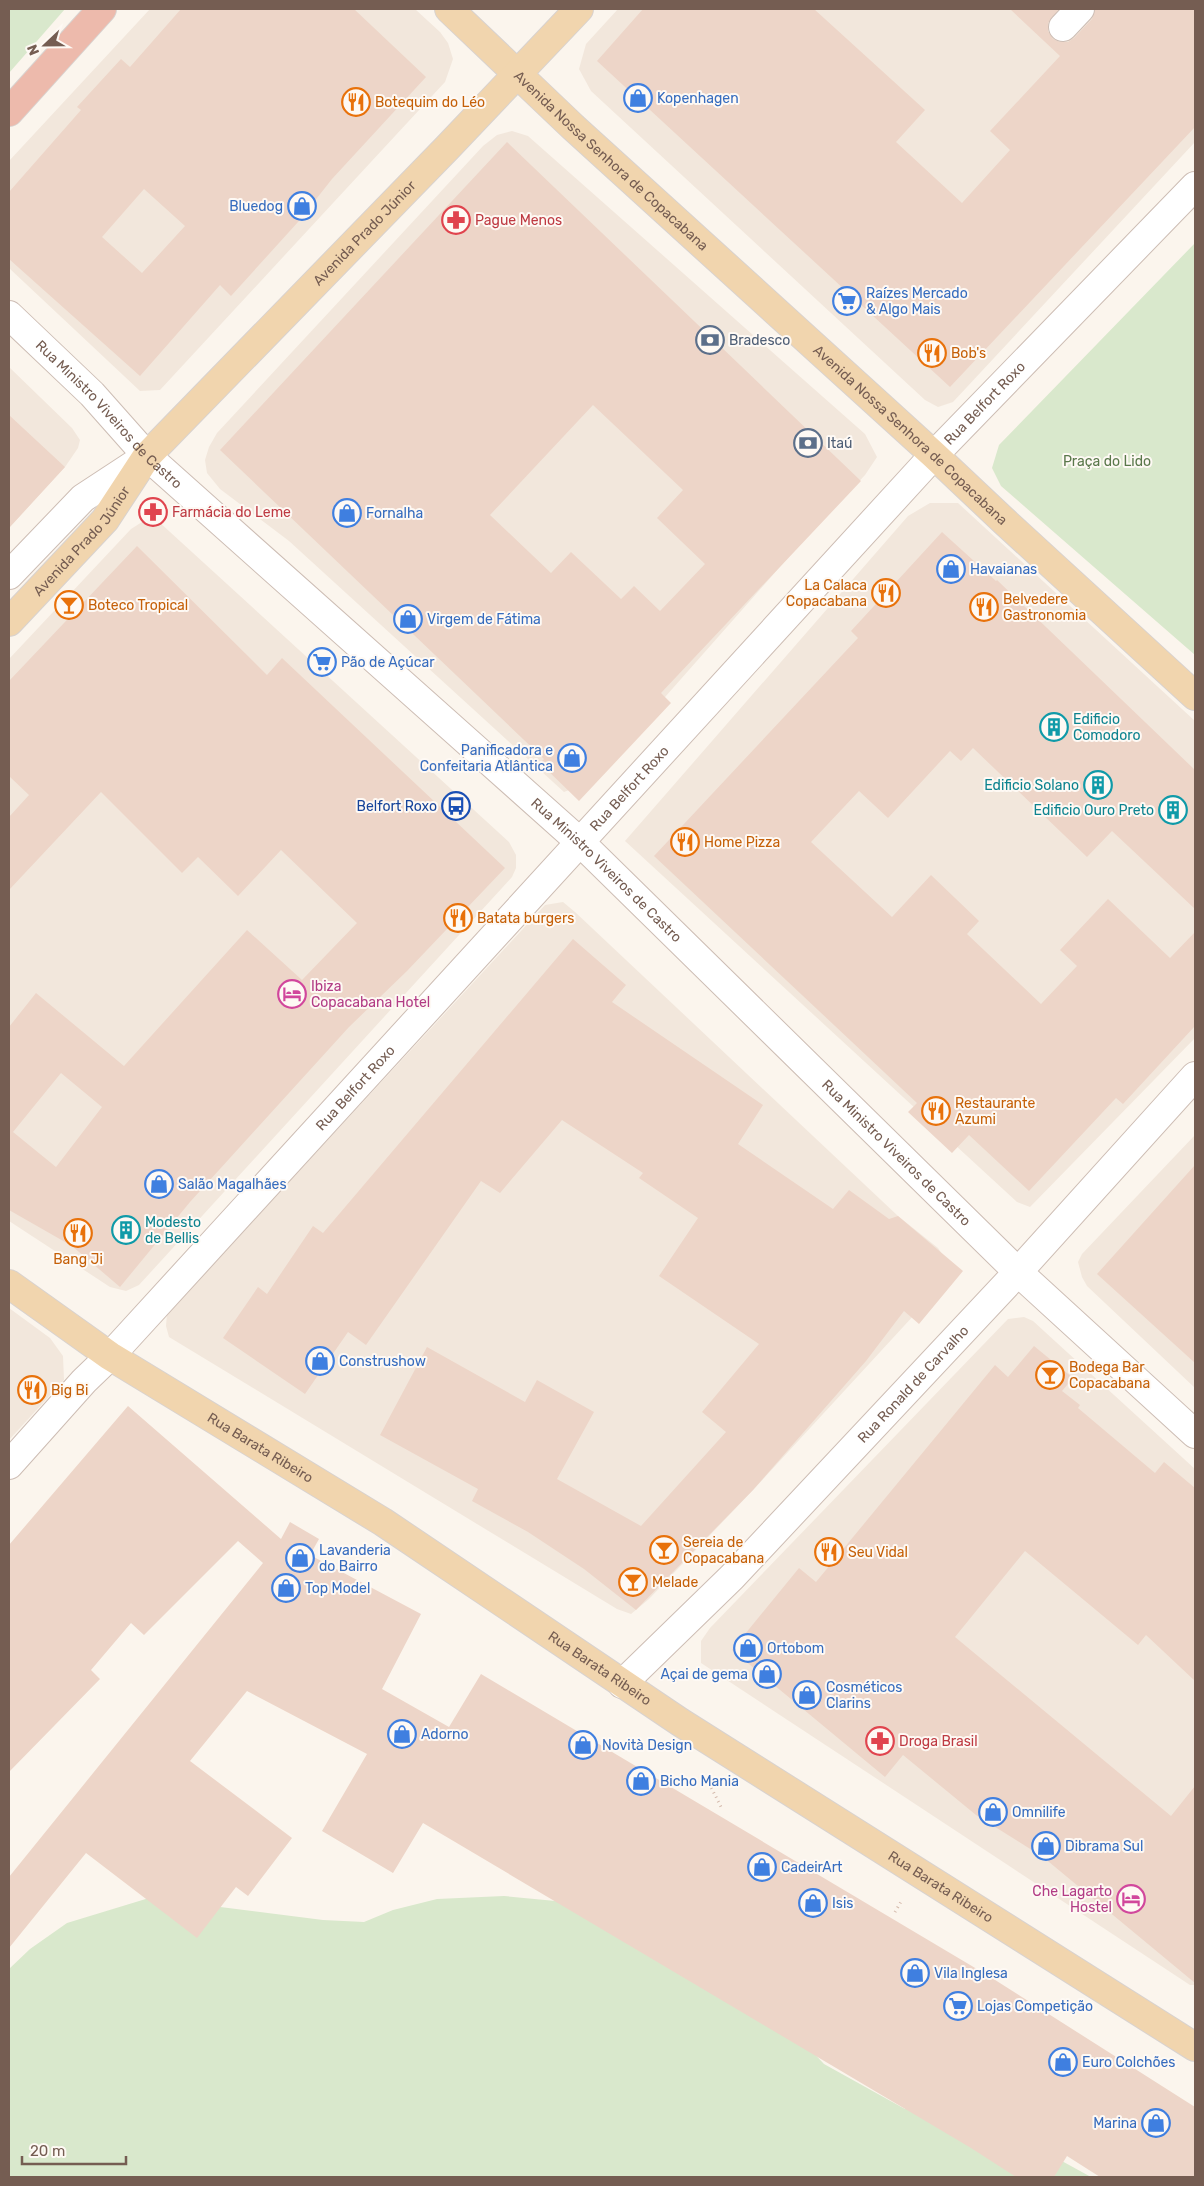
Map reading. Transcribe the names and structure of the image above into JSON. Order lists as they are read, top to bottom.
{
  "streets": {
    "main road": ["Avenida Nossa Senhora de Copacabana", "Avenida Prado Júnior", "Rua Barata Ribeiro"],
    "street": ["Rua Belfort Roxo", "Rua Ministro Viveiros de Castro", "Rua Ronald de Carvalho"]
  },
  "crossings": [
    ["Avenida Nossa Senhora de Copacabana", "Avenida Prado Júnior"],
    ["Avenida Nossa Senhora de Copacabana", "Rua Belfort Roxo"],
    ["Avenida Prado Júnior", "Rua Ministro Viveiros de Castro"],
    ["Rua Belfort Roxo", "Rua Ministro Viveiros de Castro"],
    ["Rua Belfort Roxo", "Rua Barata Ribeiro"],
    ["Rua Ministro Viveiros de Castro", "Rua Ronald de Carvalho"],
    ["Rua Ronald de Carvalho", "Rua Barata Ribeiro"]
  ],
  "parks": ["Praça do Lido"],
  "places": {
    "shop": [
      "Kopenhagen",
      "Bluedog",
      "Fornalha",
      "Havaianas",
      "Virgem de Fátima",
      "Panificadora e Confeitaria Atlântica",
      "Salão Magalhães",
      "Construshow",
      "Lavanderia do Bairro",
      "Top Model",
      "Ortobom",
      "Açai de gema",
      "Cosméticos Clarins",
      "Adorno",
      "Novità Design",
      "Bicho Mania",
      "Omnilife",
      "Dibrama Sul",
      "CadeirArt",
      "Isis",
      "Vila Inglesa",
      "Euro Colchões",
      "Marina"
    ],
    "restaurant": [
      "Botequim do Léo",
      "Bob's",
      "La Calaca Copacabana",
      "Belvedere Gastronomia",
      "Home Pizza",
      "Batata burgers",
      "Restaurante Azumi",
      "Bang Ji",
      "Big Bi",
      "Seu Vidal"
    ],
    "pharmacy": ["Pague Menos", "Farmácia do Leme", "Droga Brasil"],
    "supermarket": ["Raízes Mercado & Algo Mais", "Pão de Açúcar", "Lojas Competição"],
    "bank": ["Bradesco", "Itaú"],
    "bar": [
      "Boteco Tropical",
      "Bodega Bar Copacabana",
      "Sereia de Copacabana",
      "Melade"
    ],
    "building": [
      "Edificio Comodoro",
      "Edificio Solano",
      "Edificio Ouro Preto",
      "Modesto de Bellis"
    ],
    "bus stop": ["Belfort Roxo"],
    "hotel": ["Ibiza Copacabana Hotel", "Che Lagarto Hostel"]
  },
  "scale_bar": "20 m",
  "north": "left"
}
